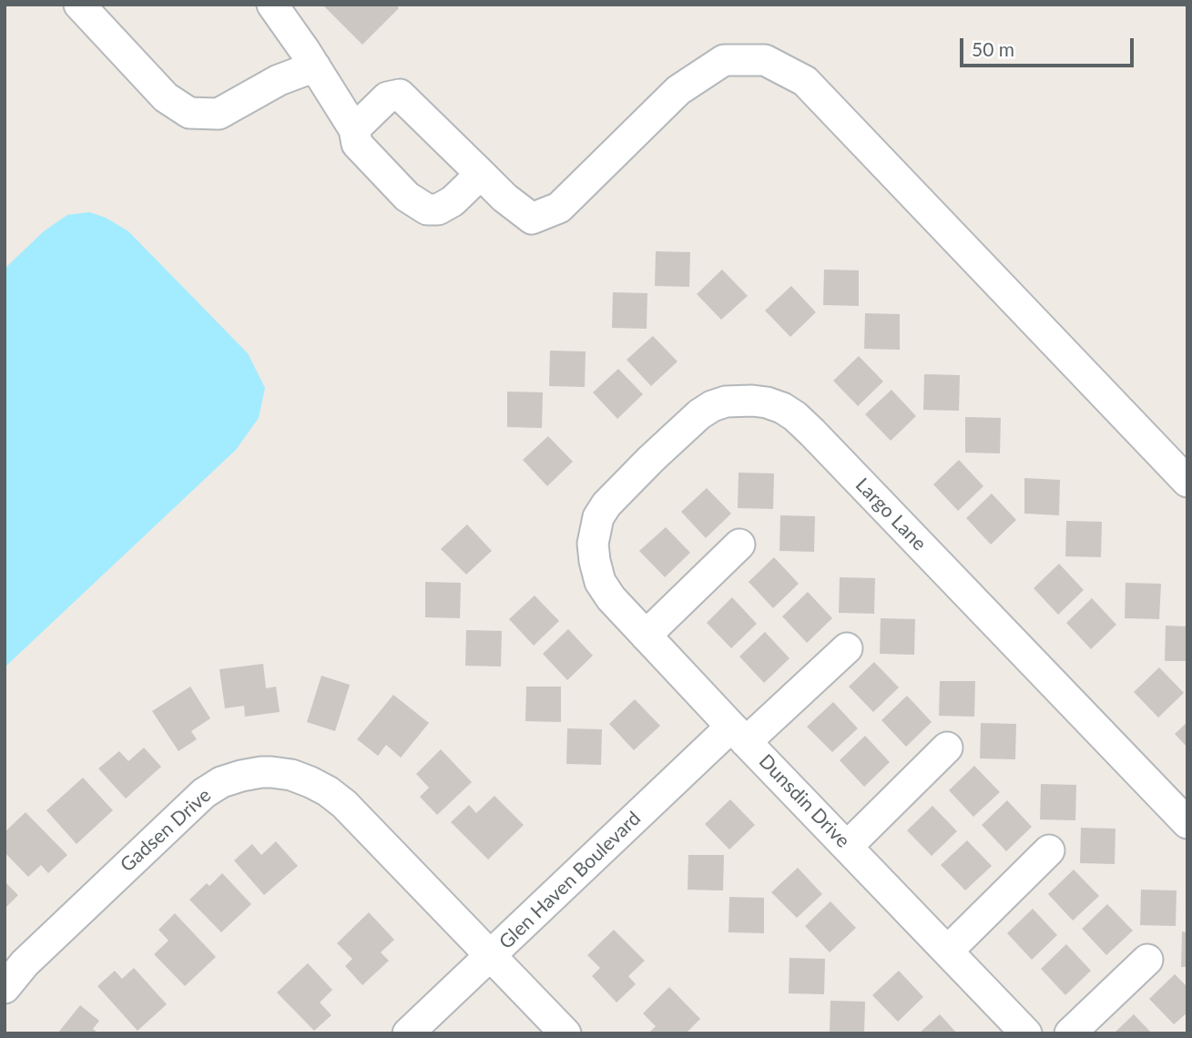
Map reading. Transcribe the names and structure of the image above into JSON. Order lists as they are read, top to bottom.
{
  "streets": {
    "street": [
      "Largo Lane",
      "Dunsdin Drive",
      "Gadsen Drive",
      "Glen Haven Boulevard"
    ]
  },
  "crossings": [
    ["Largo Lane", "Dunsdin Drive"],
    ["Dunsdin Drive", "Glen Haven Boulevard"],
    ["Gadsen Drive", "Glen Haven Boulevard"]
  ],
  "scale_bar": "50 m"
}
